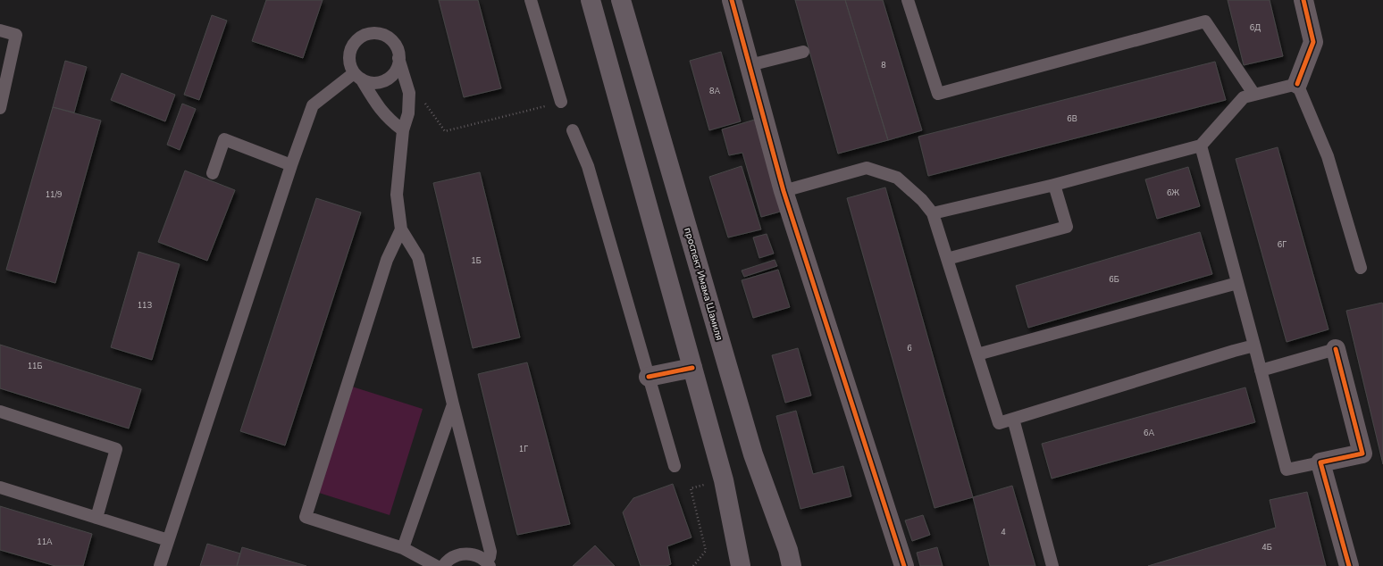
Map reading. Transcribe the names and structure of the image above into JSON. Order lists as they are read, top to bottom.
{
  "streets": {
    "main road": ["проспект Имама Шамиля"]
  },
  "house_numbers": [
    "6Д",
    "8",
    "8А",
    "6В",
    "6Ж",
    "11/9",
    "6Г",
    "1Б",
    "6Б",
    "11З",
    "6",
    "11Б",
    "6А",
    "1Г",
    "4",
    "11А",
    "4Б"
  ]
}
